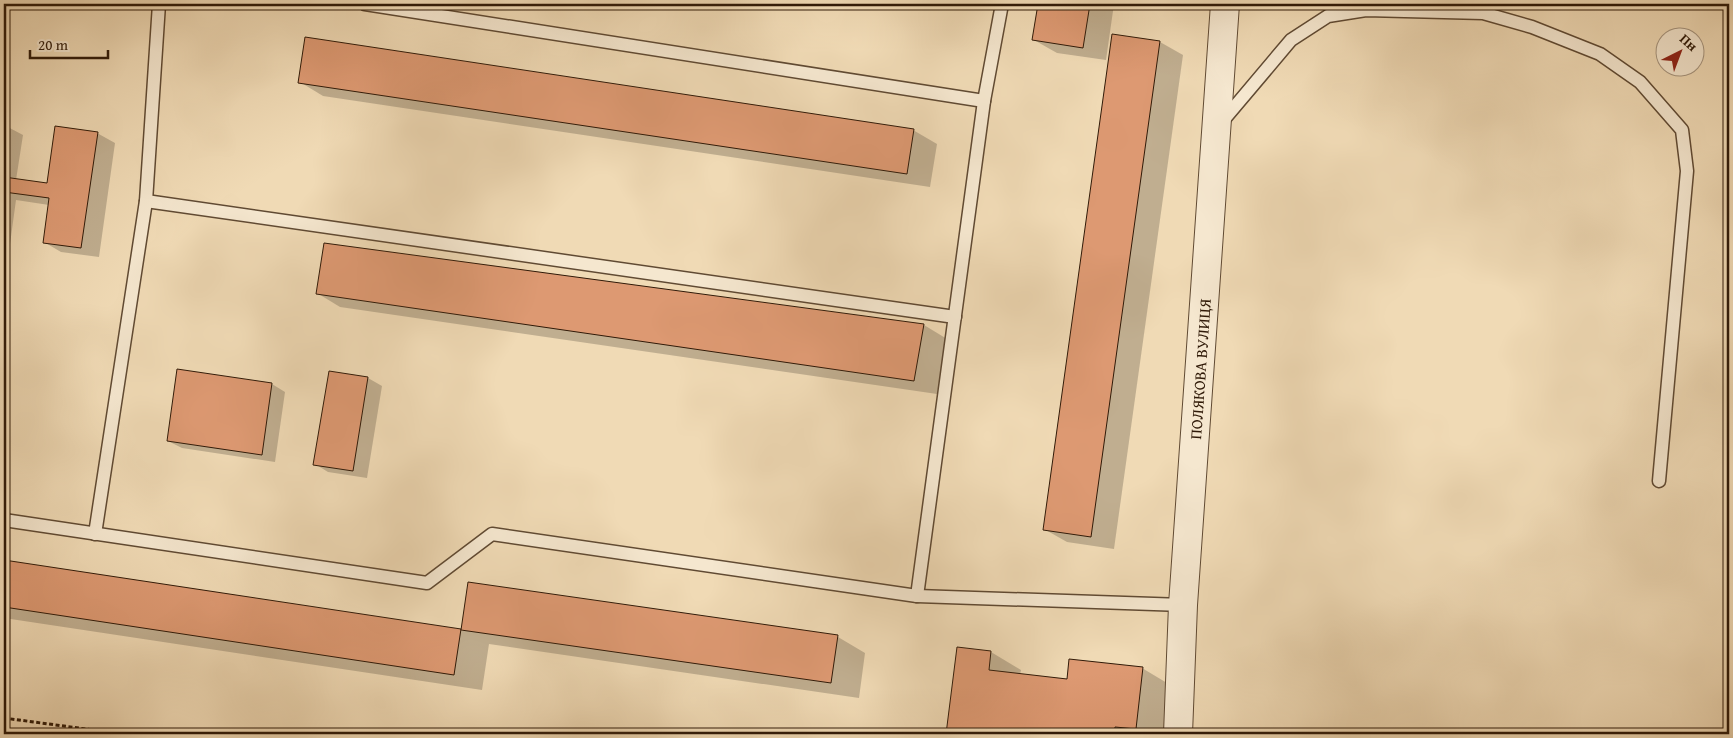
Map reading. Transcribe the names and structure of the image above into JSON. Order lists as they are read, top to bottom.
{
  "streets": {
    "street": ["ПОЛЯКОВА ВУЛИЦЯ"]
  },
  "scale_bar": "20 m",
  "north": "top right"
}
